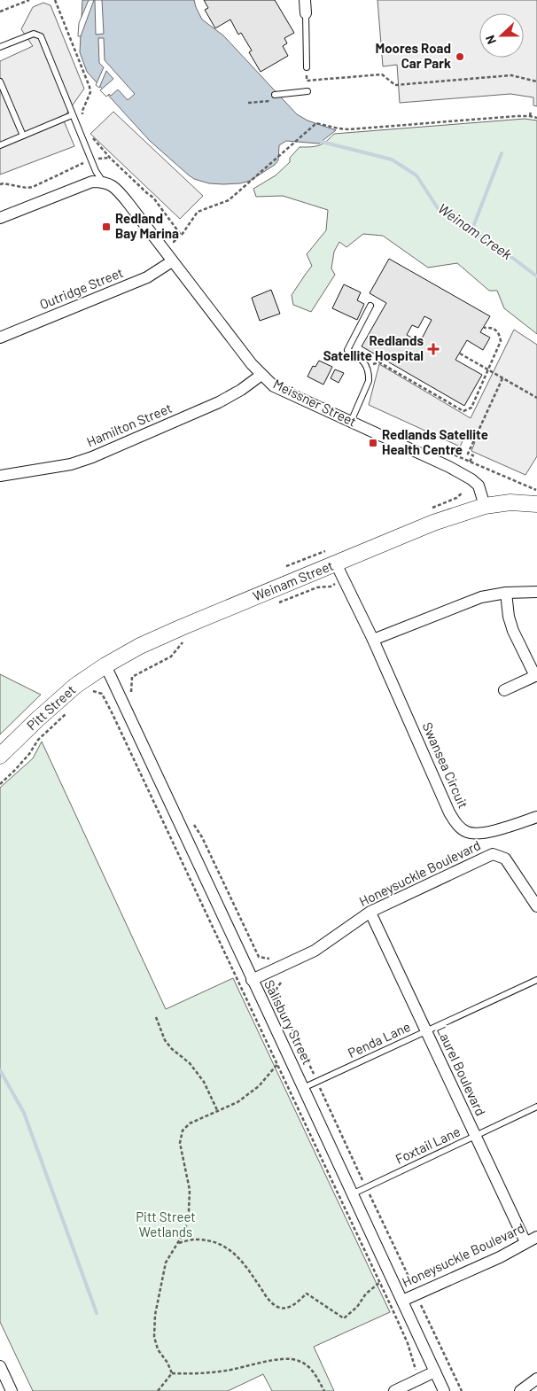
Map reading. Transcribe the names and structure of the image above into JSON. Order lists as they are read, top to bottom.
{
  "streets": {
    "street": [
      "Outridge Street",
      "Meissner Street",
      "Hamilton Street",
      "Weinam Street",
      "Pitt Street",
      "Swansea Circuit",
      "Honeysuckle Boulevard",
      "Salisbury Street",
      "Laurel Boulevard"
    ],
    "lane": ["Penda Lane", "Foxtail Lane"]
  },
  "crossings": [
    ["Outridge Street", "Meissner Street"],
    ["Meissner Street", "Hamilton Street"],
    ["Meissner Street", "Weinam Street"],
    ["Weinam Street", "Pitt Street"],
    ["Weinam Street", "Swansea Circuit"],
    ["Weinam Street", "Salisbury Street"],
    ["Pitt Street", "Salisbury Street"],
    ["Honeysuckle Boulevard", "Salisbury Street"],
    ["Honeysuckle Boulevard", "Laurel Boulevard"],
    ["Salisbury Street", "Penda Lane"],
    ["Salisbury Street", "Foxtail Lane"],
    ["Penda Lane", "Laurel Boulevard"],
    ["Laurel Boulevard", "Foxtail Lane"]
  ],
  "water": ["Weinam Creek"],
  "parks": ["Pitt Street Wetlands"],
  "places": {
    "other": ["Moores Road Car Park"],
    "transit": ["Redland Bay Marina", "Redlands Satellite Health Centre"],
    "health": ["Redlands Satellite Hospital"]
  },
  "north": "left"
}
